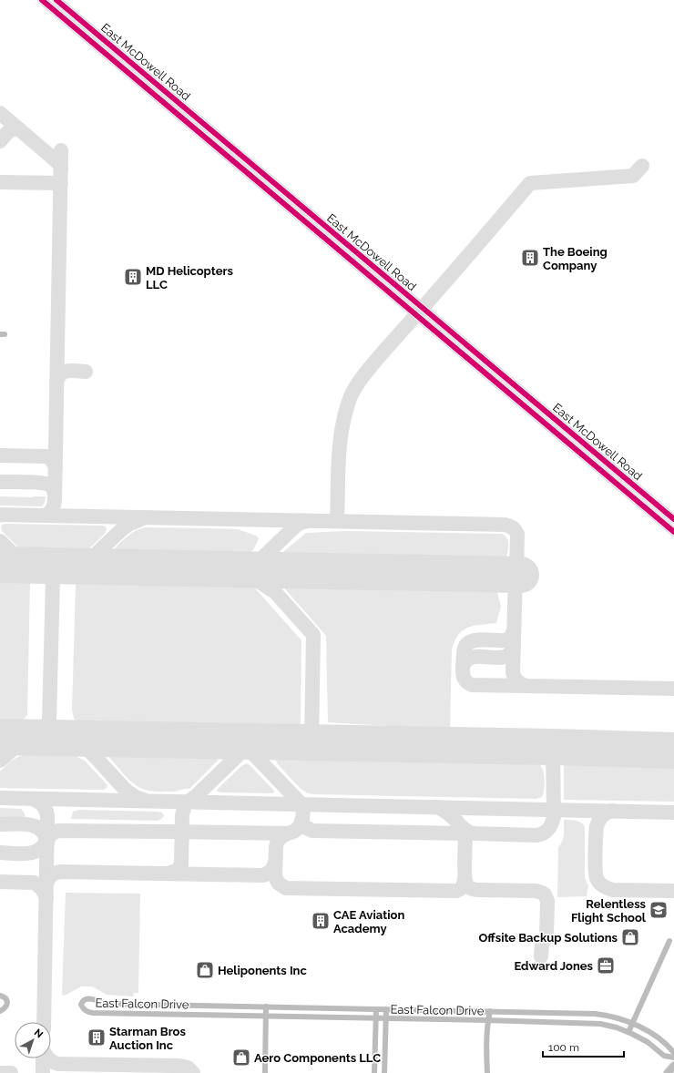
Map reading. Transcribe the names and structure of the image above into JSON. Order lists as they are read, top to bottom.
{
  "streets": {
    "main road": ["East McDowell Road"],
    "street": ["East Falcon Drive"]
  },
  "places": {
    "building": [
      "The Boeing Company",
      "MD Helicopters LLC",
      "CAE Aviation Academy",
      "Starman Bros Auction Inc"
    ],
    "school or university": ["Relentless Flight School"],
    "shop": ["Offsite Backup Solutions", "Heliponents Inc", "Aero Components LLC"],
    "office": ["Edward Jones"]
  },
  "scale_bar": "100 m",
  "north": "top right"
}
